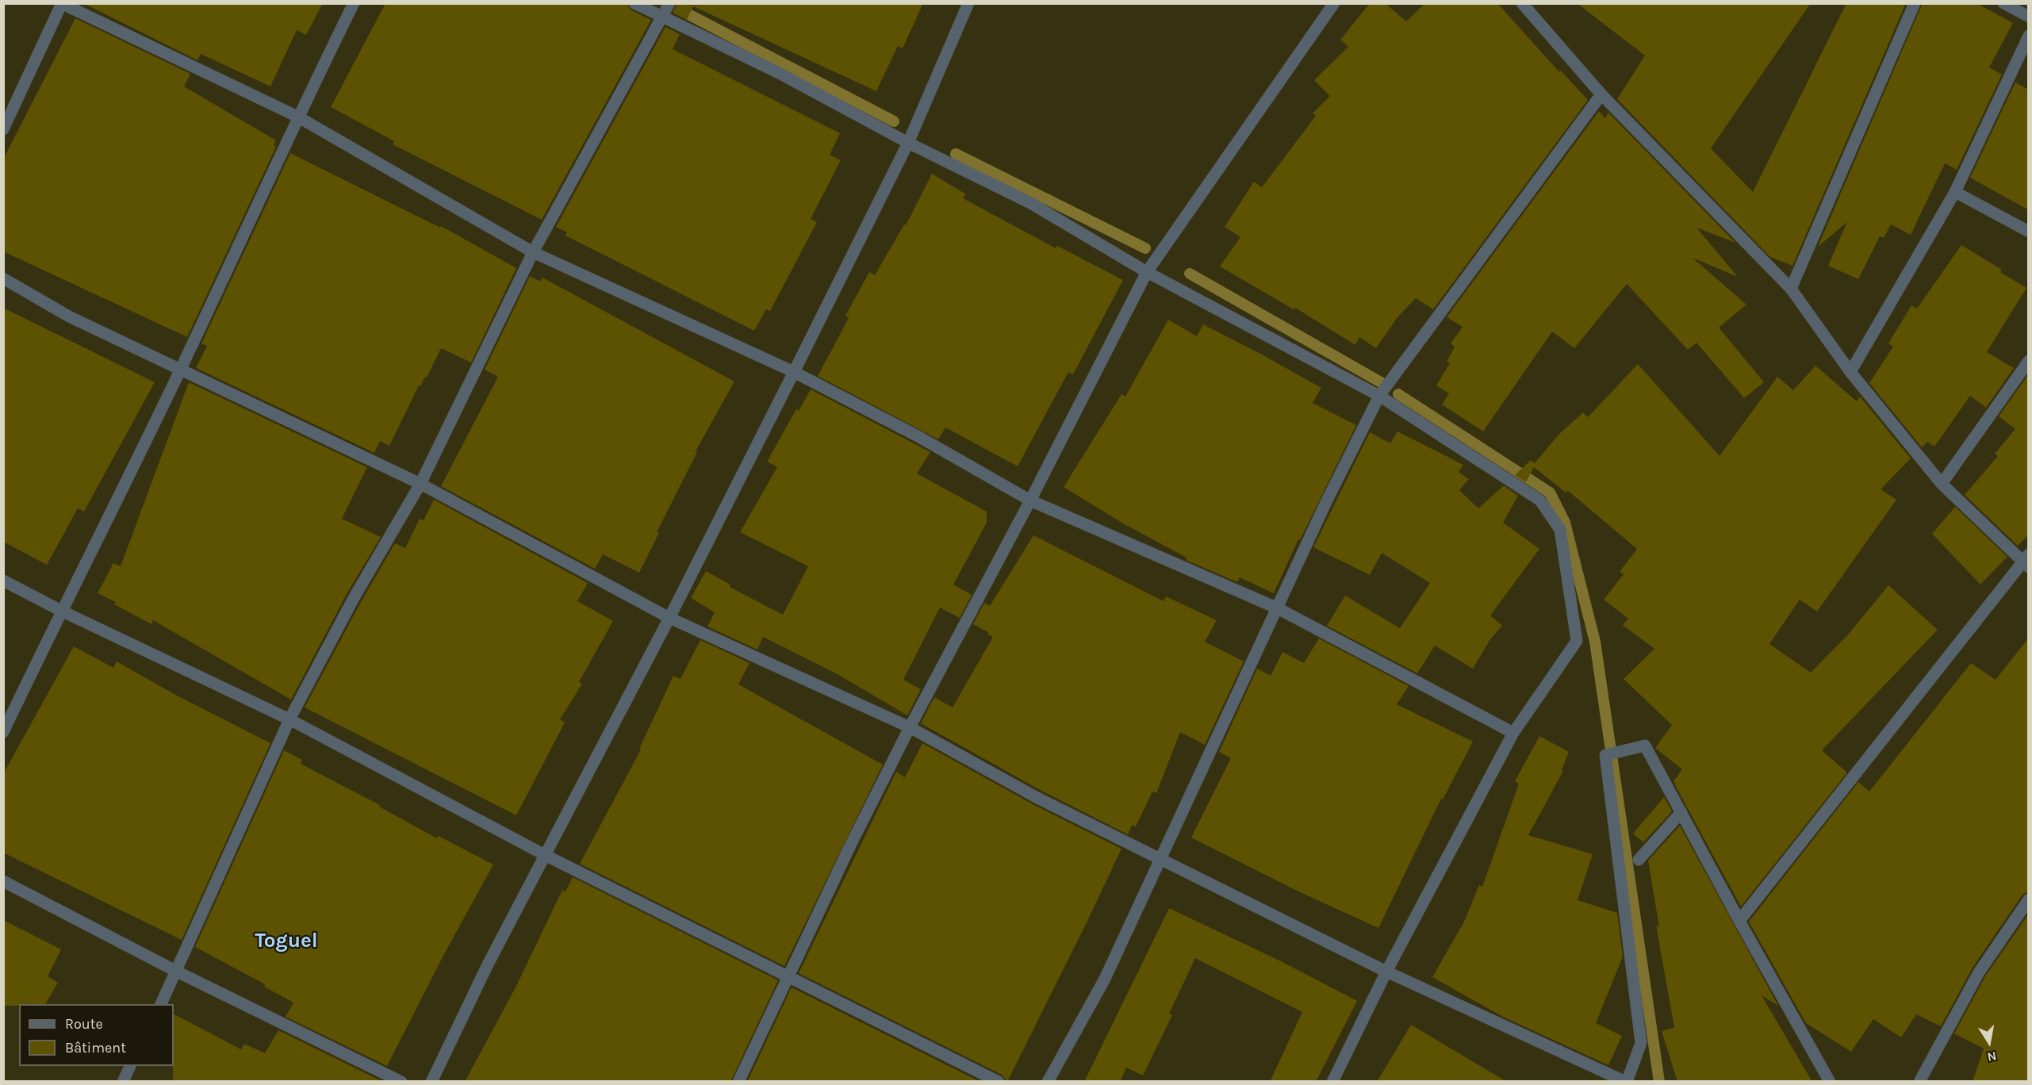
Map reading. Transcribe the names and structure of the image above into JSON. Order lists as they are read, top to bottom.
{
  "districts": ["Toguel"],
  "legend": ["Route", "Bâtiment"],
  "north": "bottom"
}
